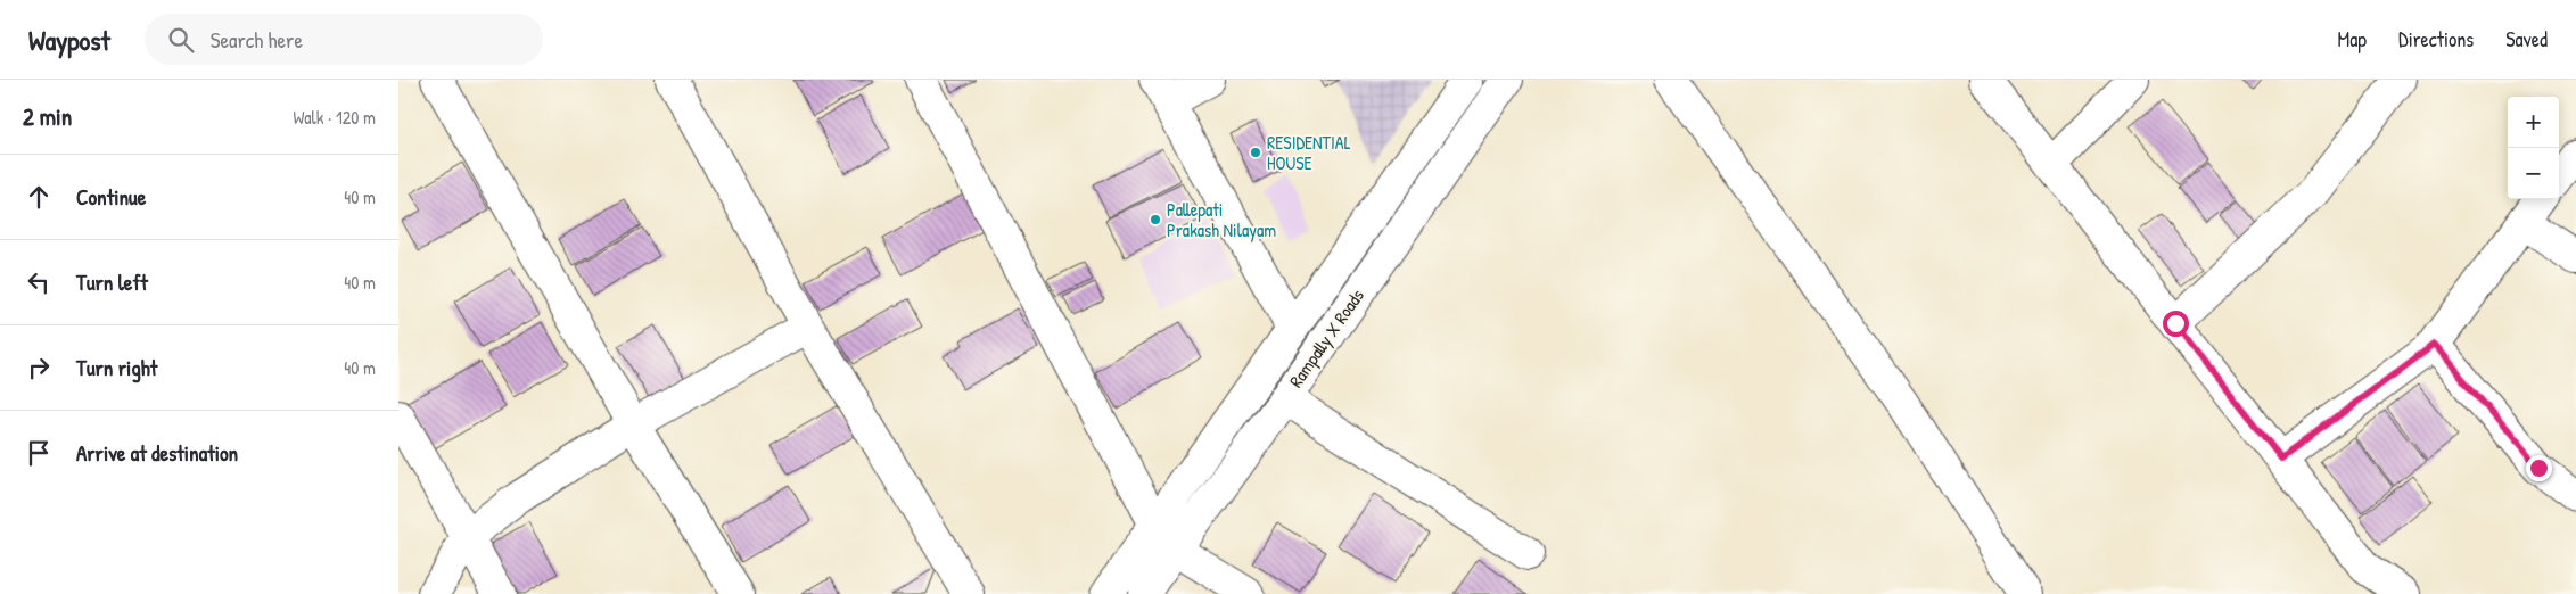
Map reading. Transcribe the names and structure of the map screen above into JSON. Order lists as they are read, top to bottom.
{
  "streets": {
    "street": ["Rampally X Roads"]
  },
  "places": ["RESIDENTIAL HOUSE", "Pallepati Prakash Nilayam"],
  "page": {
    "header": "Waypost",
    "search": "Search here",
    "nav": ["Map", "Directions", "Saved"],
    "heading": ["2 min", "Walk · 120 m"],
    "map_buttons": ["+", "−"],
    "list": [
      ["Continue", "40 m"],
      ["Turn left", "40 m"],
      ["Turn right", "40 m"],
      "Arrive at destination"
    ]
  }
}
